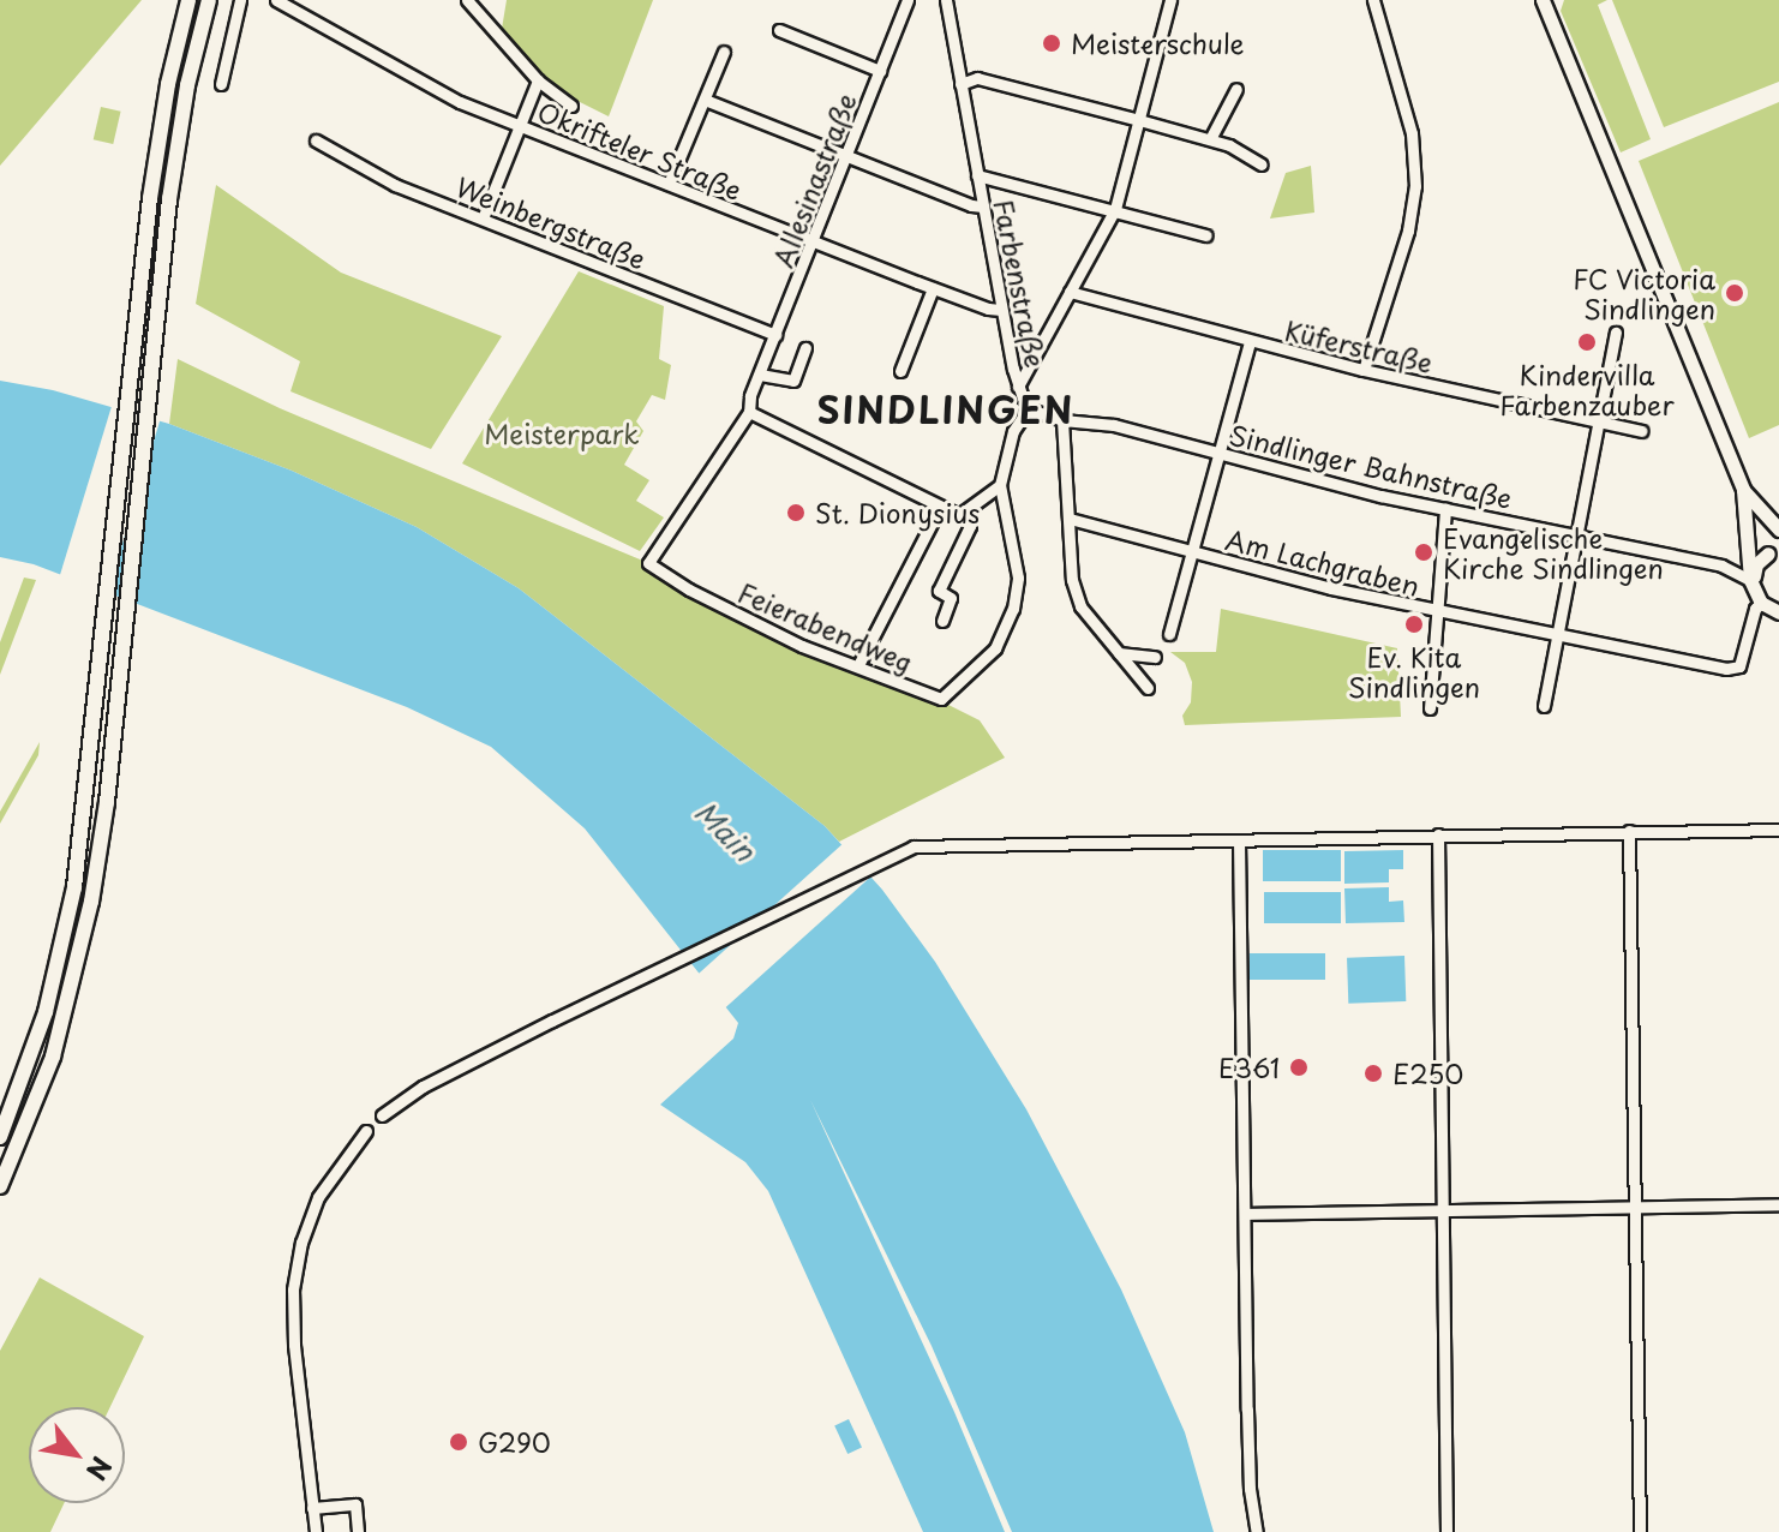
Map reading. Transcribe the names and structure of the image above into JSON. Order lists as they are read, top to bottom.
{
  "streets": {
    "street": [
      "Okrifteler Straße",
      "Allesinastraße",
      "Weinbergstraße",
      "Farbenstraße",
      "Küferstraße",
      "Sindlinger Bahnstraße",
      "Am Lachgraben",
      "Feierabendweg"
    ]
  },
  "crossings": [
    ["Okrifteler Straße", "Allesinastraße"],
    ["Okrifteler Straße", "Farbenstraße"],
    ["Allesinastraße", "Weinbergstraße"],
    ["Allesinastraße", "Feierabendweg"],
    ["Farbenstraße", "Sindlinger Bahnstraße"]
  ],
  "districts": ["SINDLINGEN"],
  "water": ["Main"],
  "parks": ["Meisterpark"],
  "places": [
    "Meisterschule",
    "FC Victoria Sindlingen",
    "Kindervilla Farbenzauber",
    "St. Dionysius",
    "Evangelische Kirche Sindlingen",
    "Ev. Kita Sindlingen",
    "E361",
    "E250",
    "G290"
  ],
  "north": "bottom right"
}
